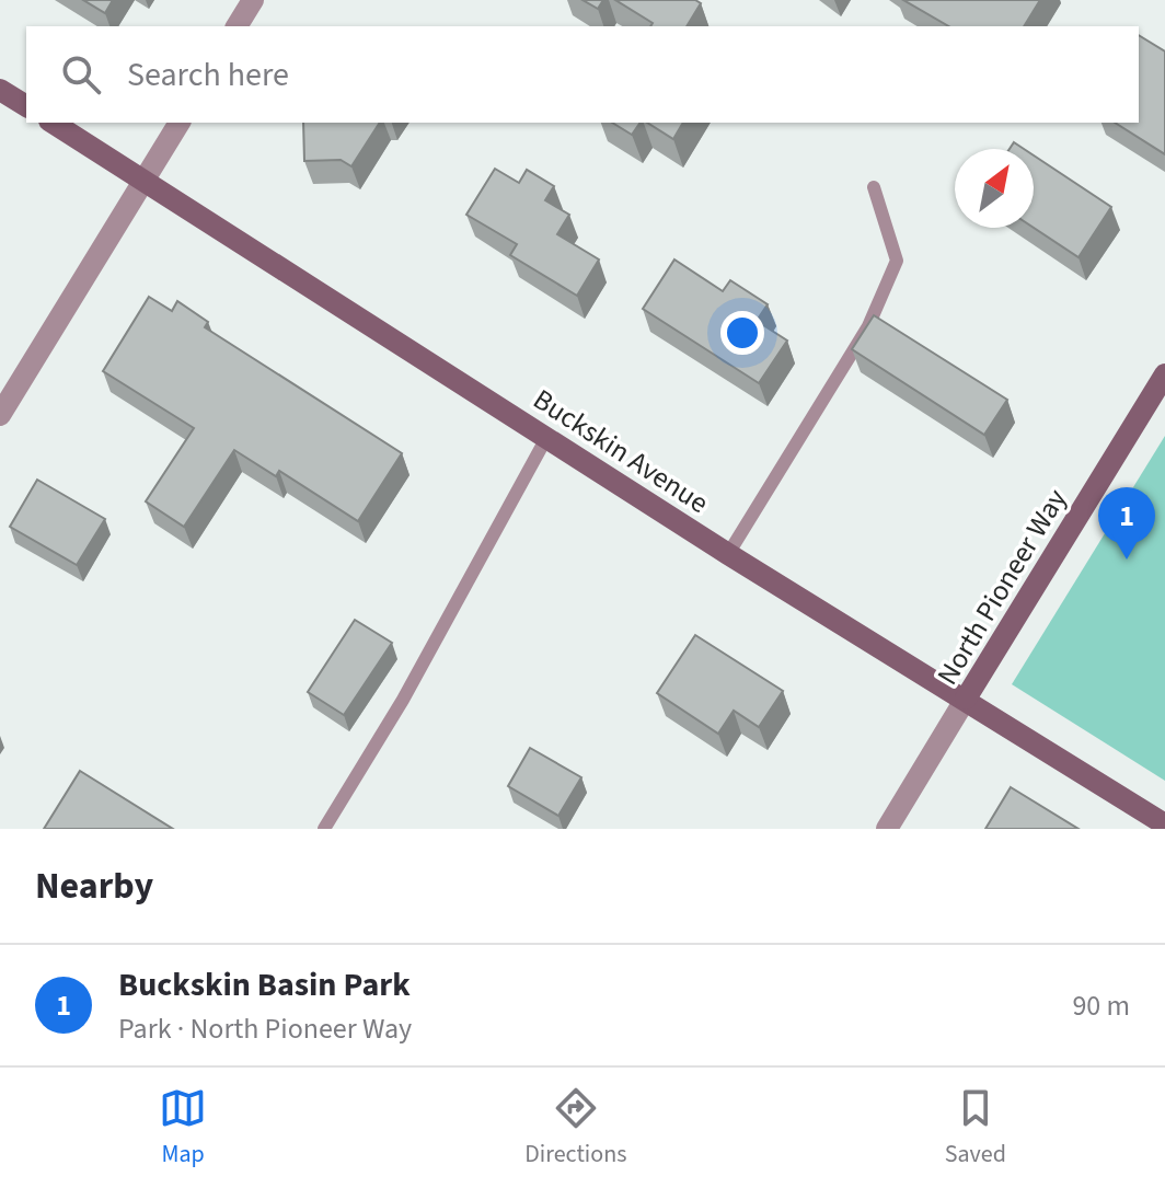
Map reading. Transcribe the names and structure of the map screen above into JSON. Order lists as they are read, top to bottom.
{
  "streets": {
    "street": ["Buckskin Avenue", "North Pioneer Way"]
  },
  "crossings": [
    ["Buckskin Avenue", "North Pioneer Way"]
  ],
  "north": "top right",
  "page": {
    "search": "Search here",
    "pins": "1",
    "heading": "Nearby",
    "list": [
      {
        "mark": "1",
        "name": "Buckskin Basin Park",
        "note": "Park · North Pioneer Way",
        "value": "90 m"
      }
    ],
    "nav": ["Map", "Directions", "Saved"]
  }
}
